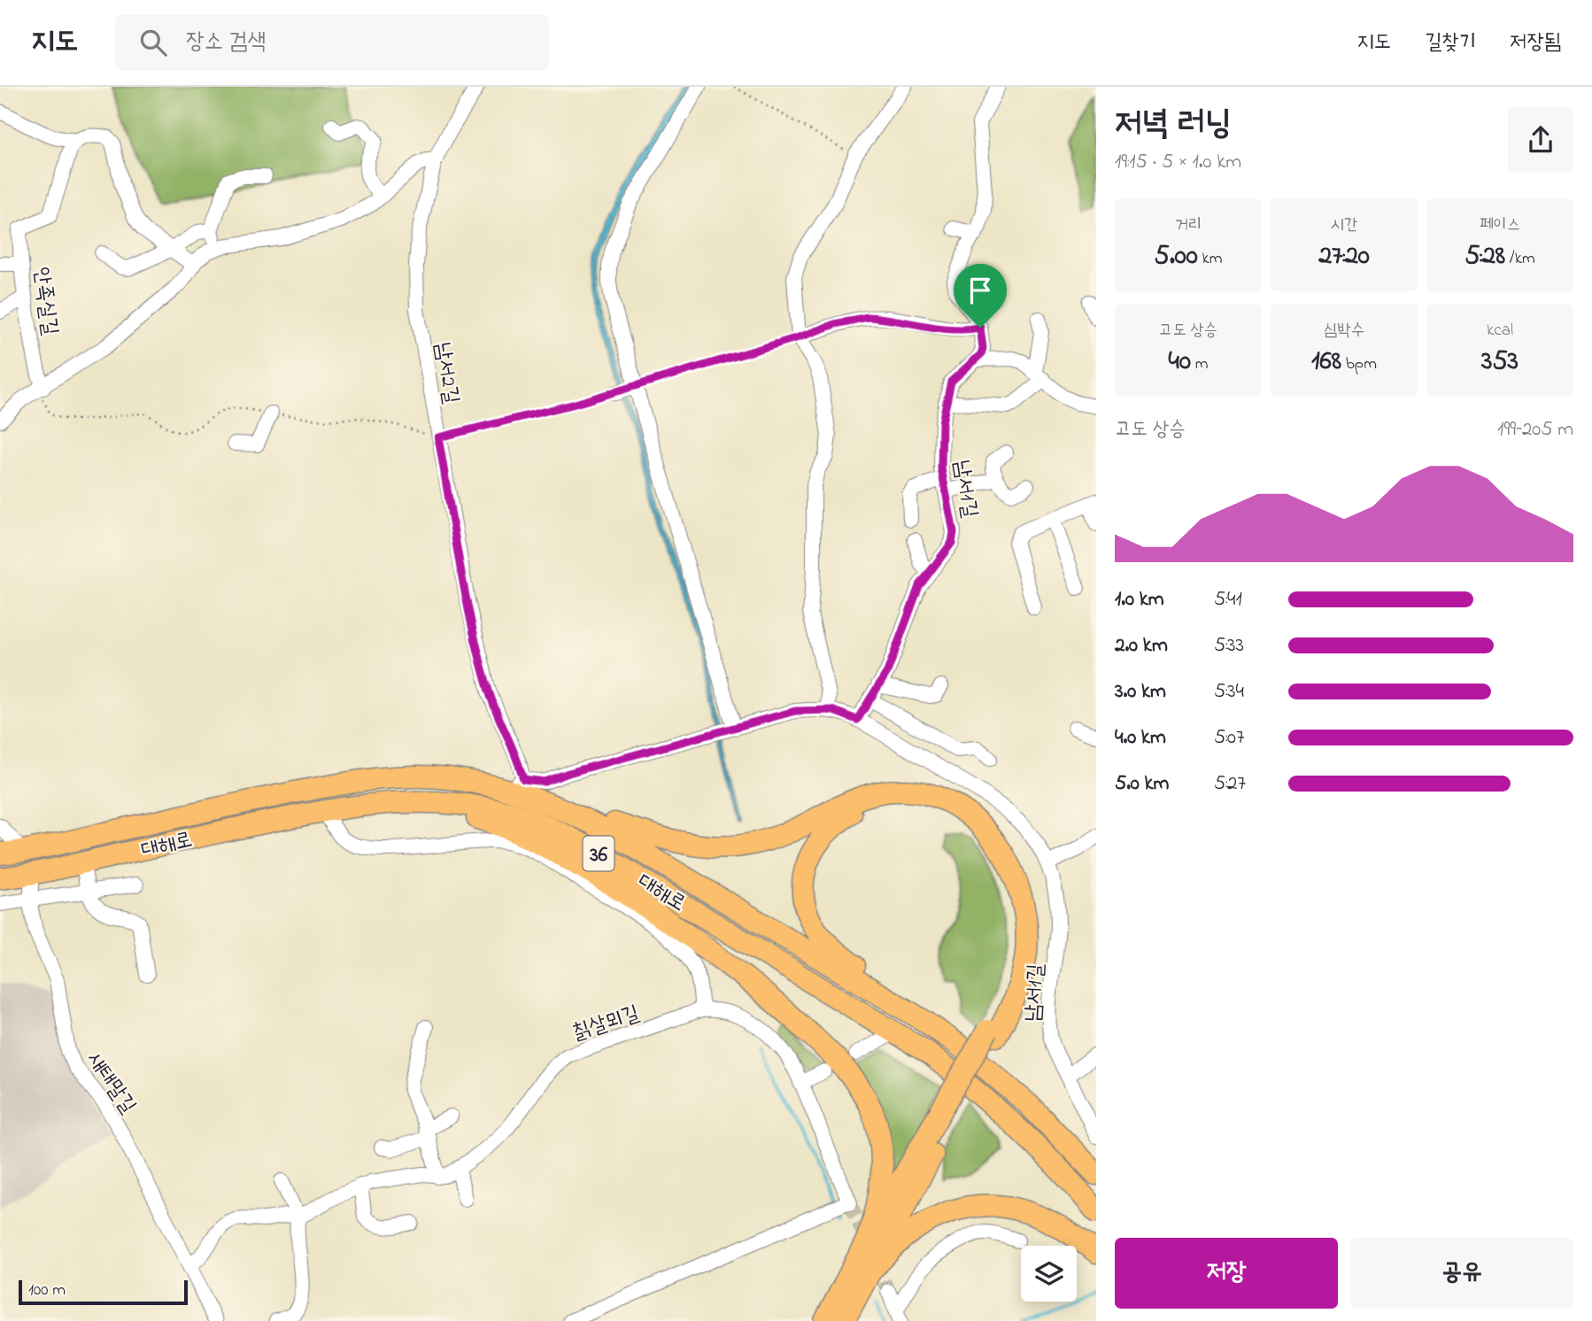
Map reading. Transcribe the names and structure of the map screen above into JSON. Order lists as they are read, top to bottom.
{
  "streets": {
    "highway": ["대해로", "36"],
    "street": [
      "안족실길",
      "남서2길",
      "남서1길",
      "칡살뫼길",
      "새태말길"
    ]
  },
  "crossings": [
    ["남서2길", "남서1길"],
    ["남서2길", "대해로"],
    ["남서1길", "대해로"],
    ["대해로", "새태말길"]
  ],
  "scale_bar": "100 m",
  "page": {
    "header": "지도",
    "search": "장소 검색",
    "nav": ["지도", "길찾기", "저장됨"],
    "heading": ["저녁 러닝", "19:15 · 5 × 1.0 km"],
    "stats": [
      ["거리", "5.00 km"],
      ["시간", "27:20"],
      ["페이스", "5:28 /km"],
      ["고도 상승", "40 m"],
      ["심박수", "168 bpm"],
      ["kcal", "353"]
    ],
    "chart": ["고도 상승", "199–205 m"],
    "list": [
      {
        "name": "1.0 km",
        "note": "5:41"
      },
      {
        "name": "2.0 km",
        "note": "5:33"
      },
      {
        "name": "3.0 km",
        "note": "5:34"
      },
      {
        "name": "4.0 km",
        "note": "5:07"
      },
      {
        "name": "5.0 km",
        "note": "5:27"
      }
    ],
    "buttons": ["저장", "공유"],
    "scale": "100 m"
  }
}
